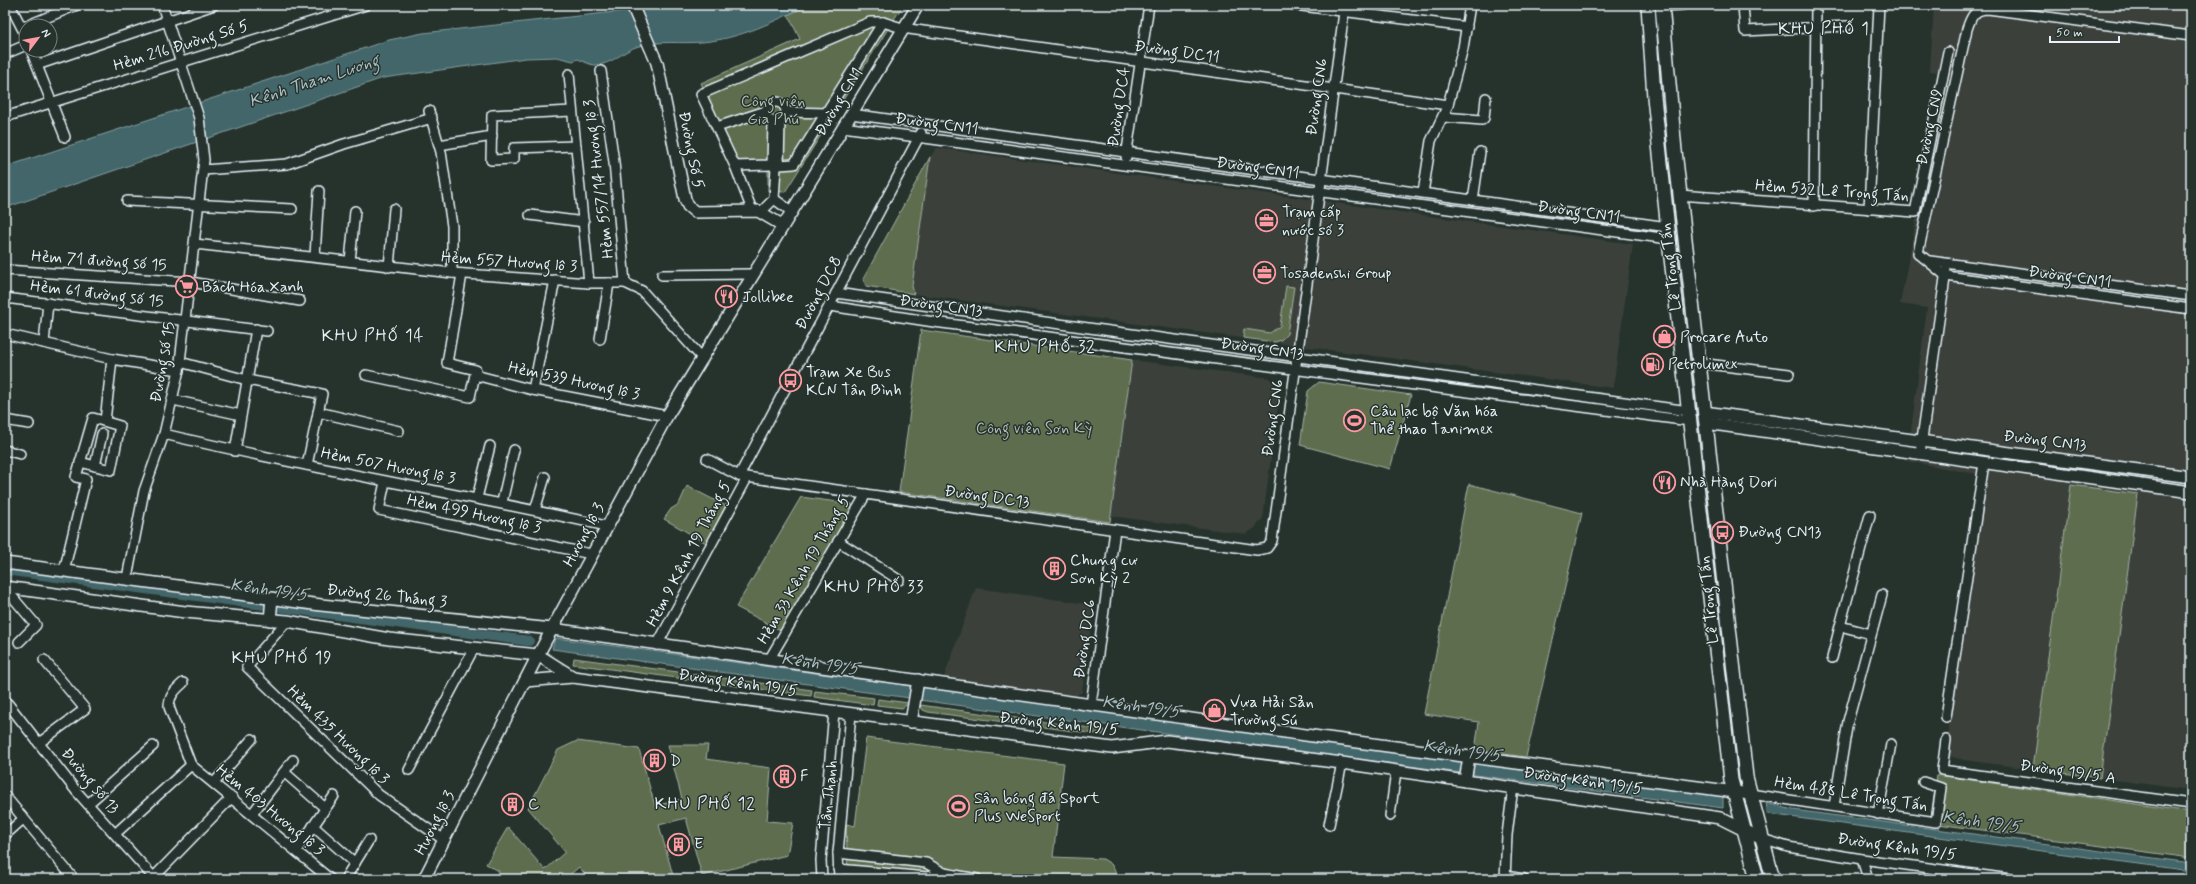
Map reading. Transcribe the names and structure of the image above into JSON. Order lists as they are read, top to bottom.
{
  "streets": {
    "main road": ["Lê Trọng Tấn"],
    "street": [
      "Hẻm 216 Đường Số 5",
      "Đường DC11",
      "Đường CN6",
      "Đường CN1",
      "Đường DC4",
      "Đường CN11",
      "Đường CN9",
      "Đường Số 5",
      "Hẻm 557/14 Hương lộ 3",
      "Hẻm 532 Lê Trọng Tấn",
      "Hẻm 71 đường số 15",
      "Hẻm 557 Hương lộ 3",
      "Đường DC8",
      "Hẻm 61 đường số 15",
      "Đường CN13",
      "Đường số 15",
      "Hẻm 539 Hương lộ 3",
      "Hẻm 507 Hương lộ 3",
      "Đường DC13",
      "Hẻm 499 Hương lộ 3",
      "Hương lộ 3",
      "Hẻm 9 Kênh 19 Tháng 5",
      "Hẻm 33 Kênh 19 Tháng 5",
      "Đường 26 Tháng 3",
      "Đường DC6",
      "Đường Kênh 19/5",
      "Hẻm 435 Hương lộ 3",
      "Đường 19/5 A",
      "Đường số 13",
      "Hẻm 488 Lê Trọng Tấn",
      "Tân Thạnh",
      "Hẻm 403 Hương lộ 3"
    ]
  },
  "crossings": [
    ["Hẻm 216 Đường Số 5", "Đường số 15"],
    ["Đường DC11", "Đường CN6"],
    ["Đường DC11", "Đường CN1"],
    ["Đường DC11", "Đường DC4"],
    ["Đường CN6", "Đường CN11"],
    ["Đường CN6", "Đường CN13"],
    ["Đường CN6", "Đường DC13"],
    ["Đường CN1", "Đường CN11"],
    ["Đường CN1", "Hương lộ 3"],
    ["Đường DC4", "Đường CN11"],
    ["Đường CN11", "Đường CN9"],
    ["Đường CN11", "Lê Trọng Tấn"],
    ["Đường CN11", "Đường DC8"],
    ["Hẻm 557/14 Hương lộ 3", "Hẻm 557 Hương lộ 3"],
    ["Hẻm 532 Lê Trọng Tấn", "Lê Trọng Tấn"],
    ["Hẻm 71 đường số 15", "Đường số 15"],
    ["Hẻm 557 Hương lộ 3", "Đường số 15"],
    ["Hẻm 557 Hương lộ 3", "Hẻm 539 Hương lộ 3"],
    ["Hẻm 557 Hương lộ 3", "Hương lộ 3"],
    ["Lê Trọng Tấn", "Đường CN13"],
    ["Lê Trọng Tấn", "Đường Kênh 19/5"],
    ["Lê Trọng Tấn", "Hẻm 488 Lê Trọng Tấn"],
    ["Đường DC8", "Đường CN13"],
    ["Đường DC8", "Đường DC13"],
    ["Đường DC8", "Hẻm 9 Kênh 19 Tháng 5"],
    ["Hẻm 61 đường số 15", "Đường số 15"],
    ["Đường số 15", "Hẻm 507 Hương lộ 3"],
    ["Đường số 15", "Đường 26 Tháng 3"],
    ["Hẻm 539 Hương lộ 3", "Hương lộ 3"],
    ["Hẻm 507 Hương lộ 3", "Hẻm 499 Hương lộ 3"],
    ["Hẻm 507 Hương lộ 3", "Hương lộ 3"],
    ["Đường DC13", "Hẻm 9 Kênh 19 Tháng 5"],
    ["Đường DC13", "Hẻm 33 Kênh 19 Tháng 5"],
    ["Đường DC13", "Đường DC6"],
    ["Hẻm 499 Hương lộ 3", "Hương lộ 3"],
    ["Hương lộ 3", "Đường 26 Tháng 3"],
    ["Hương lộ 3", "Đường Kênh 19/5"],
    ["Hương lộ 3", "Hẻm 435 Hương lộ 3"],
    ["Hẻm 9 Kênh 19 Tháng 5", "Đường Kênh 19/5"],
    ["Hẻm 33 Kênh 19 Tháng 5", "Đường Kênh 19/5"],
    ["Đường 26 Tháng 3", "Đường Kênh 19/5"],
    ["Đường DC6", "Đường Kênh 19/5"],
    ["Đường Kênh 19/5", "Hẻm 488 Lê Trọng Tấn"],
    ["Đường Kênh 19/5", "Tân Thạnh"]
  ],
  "districts": [
    "KHU PHỐ 1",
    "KHU PHỐ 14",
    "KHU PHỐ 32",
    "KHU PHỐ 33",
    "KHU PHỐ 19",
    "KHU PHỐ 12"
  ],
  "water": ["Kênh Tham Lương", "Kênh 19/5"],
  "parks": ["Công viên Gia Phú", "Công viên Sơn Kỳ"],
  "places": {
    "office": ["Trạm cấp nước số 3", "Tosadenshi Group"],
    "supermarket": ["Bách Hóa Xanh"],
    "restaurant": ["Jollibee", "Nhà Hàng Dori"],
    "shop": ["Procare Auto", "Vựa Hải Sản Trường Sú"],
    "fuel station": ["Petrolimex"],
    "bus stop": ["Trạm Xe Bus KCN Tân Bình", "Đường CN13"],
    "sports": ["Câu lạc bộ Văn hóa Thể thao Tanimex", "Sân bóng đá Sport Plus WeSport"],
    "building": [
      "Chung cư Sơn Kỳ 2",
      "D",
      "F",
      "C",
      "E"
    ]
  },
  "scale_bar": "50 m",
  "north": "top right"
}
